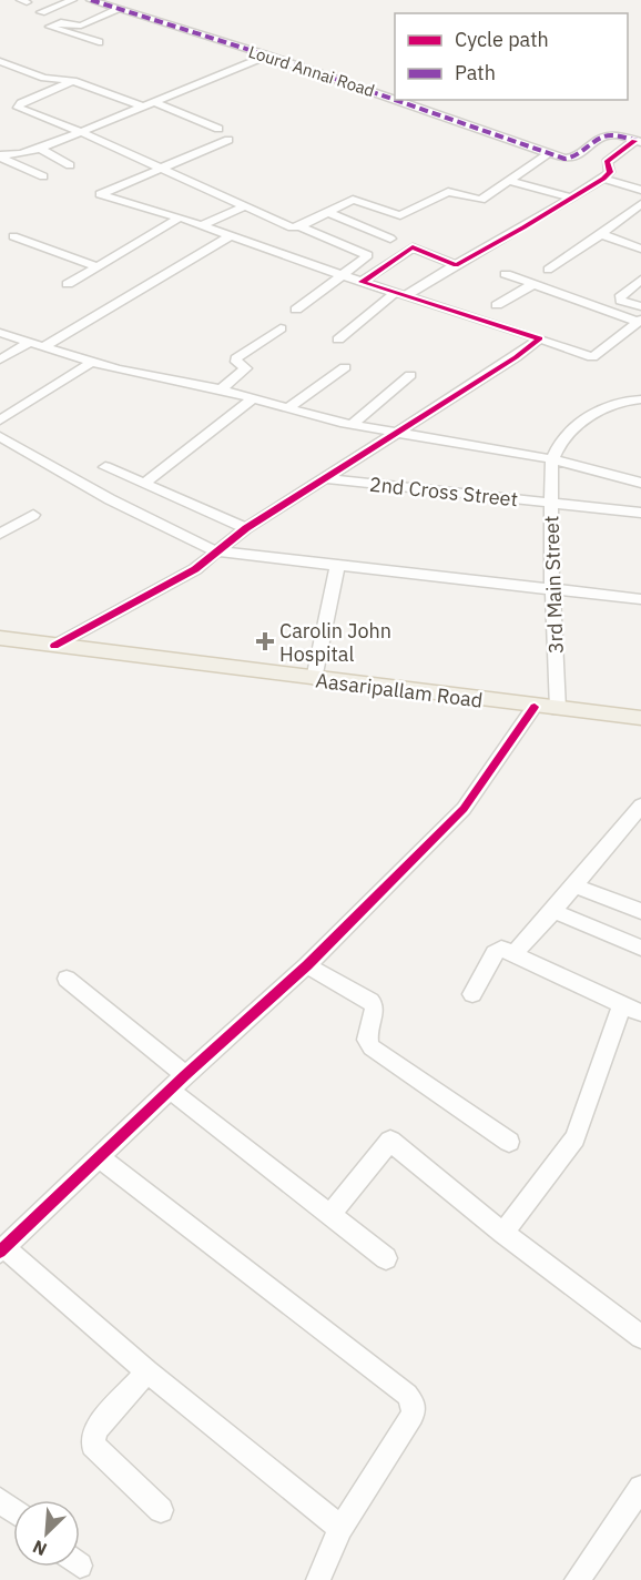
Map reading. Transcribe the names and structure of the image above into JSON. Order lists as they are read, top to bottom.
{
  "streets": {
    "main road": ["Aasaripallam Road"],
    "street": ["Lourd Annai Road", "2nd Cross Street", "3rd Main Street"]
  },
  "crossings": [
    ["2nd Cross Street", "3rd Main Street"],
    ["3rd Main Street", "Aasaripallam Road"]
  ],
  "places": {
    "health": ["Carolin John Hospital"]
  },
  "legend": ["Cycle path", "Path"],
  "north": "bottom left"
}
